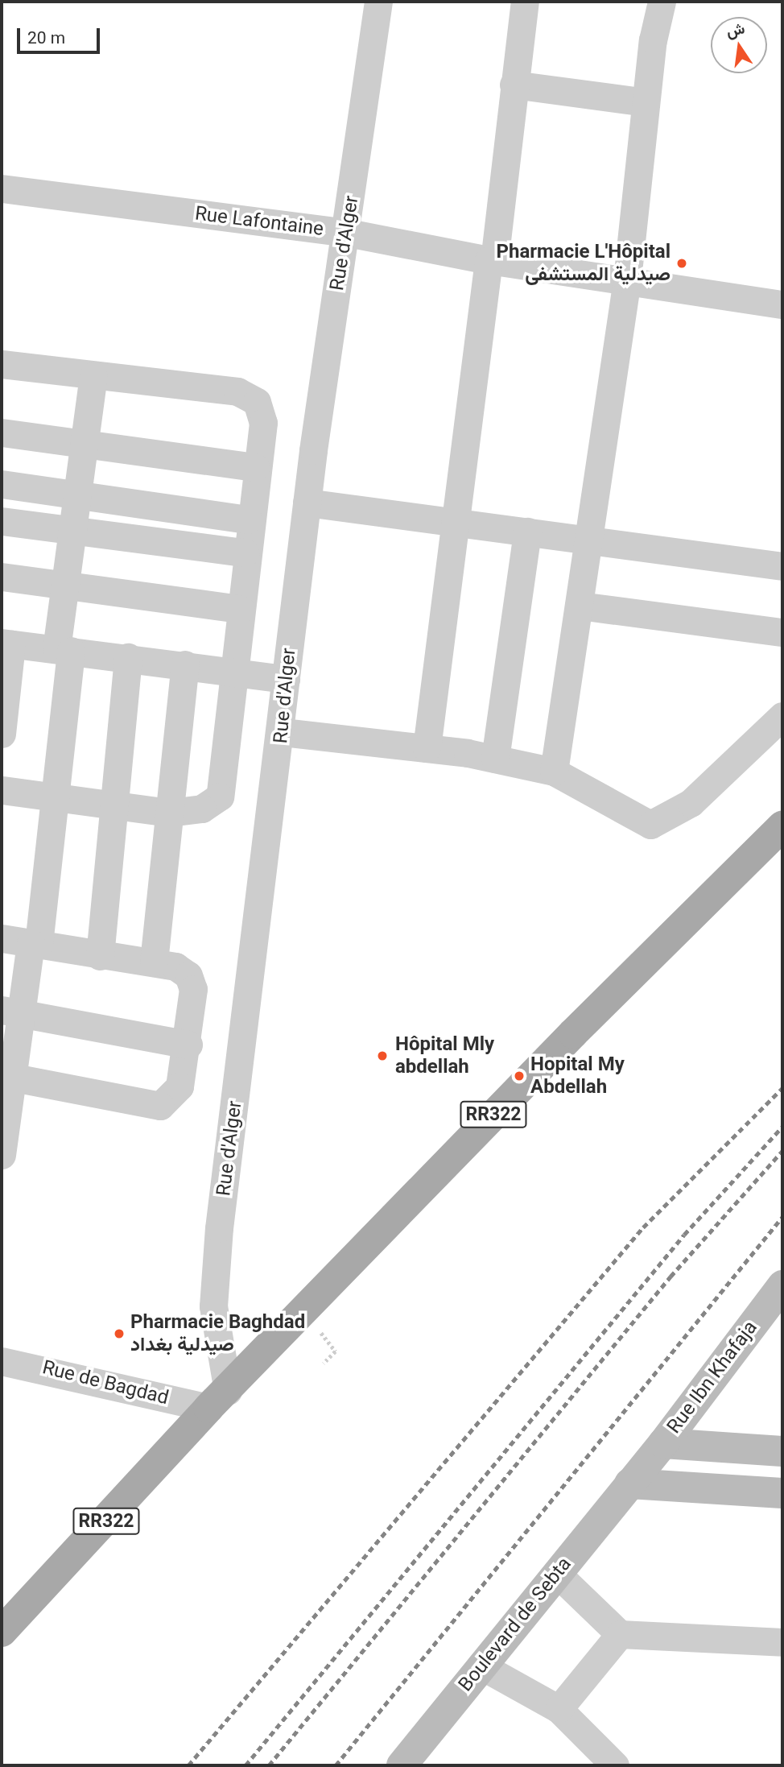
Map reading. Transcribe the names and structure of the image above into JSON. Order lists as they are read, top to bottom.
{
  "streets": {
    "main road": ["RR322"],
    "street": [
      "Rue Lafontaine",
      "Rue d'Alger",
      "Rue Ibn Khafaja",
      "Rue de Bagdad",
      "Boulevard de Sebta"
    ]
  },
  "crossings": [
    ["Rue Lafontaine", "Rue d'Alger"],
    ["Rue d'Alger", "RR322"],
    ["Rue d'Alger", "Rue de Bagdad"],
    ["RR322", "Rue de Bagdad"],
    ["Rue Ibn Khafaja", "Boulevard de Sebta"]
  ],
  "places": [
    "Pharmacie L'Hôpital صيدلية المستشفى",
    "Hôpital Mly abdellah",
    "Hopital My Abdellah",
    "Pharmacie Baghdad صيدلية بغداد"
  ],
  "scale_bar": "20 m",
  "north": "top"
}
